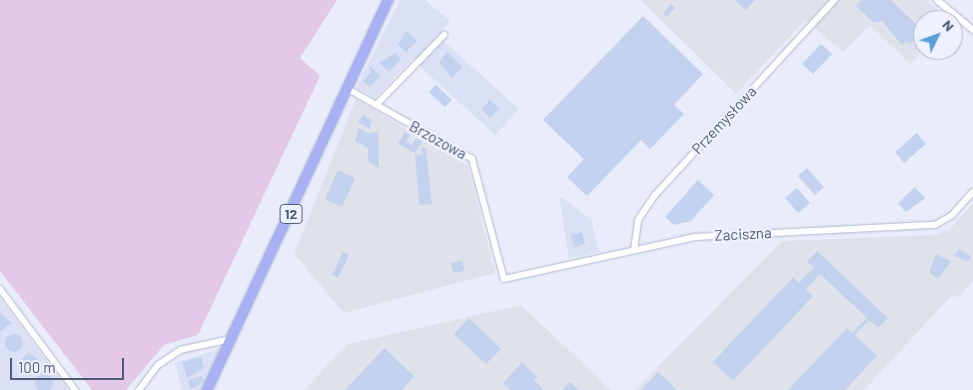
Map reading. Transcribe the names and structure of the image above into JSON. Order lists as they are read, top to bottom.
{
  "streets": {
    "main road": ["12"],
    "street": ["Przemysłowa", "Brzozowa", "Zaciszna"]
  },
  "crossings": [
    ["Przemysłowa", "Zaciszna"],
    ["Brzozowa", "12"],
    ["Brzozowa", "Zaciszna"]
  ],
  "scale_bar": "100 m",
  "north": "top right"
}
